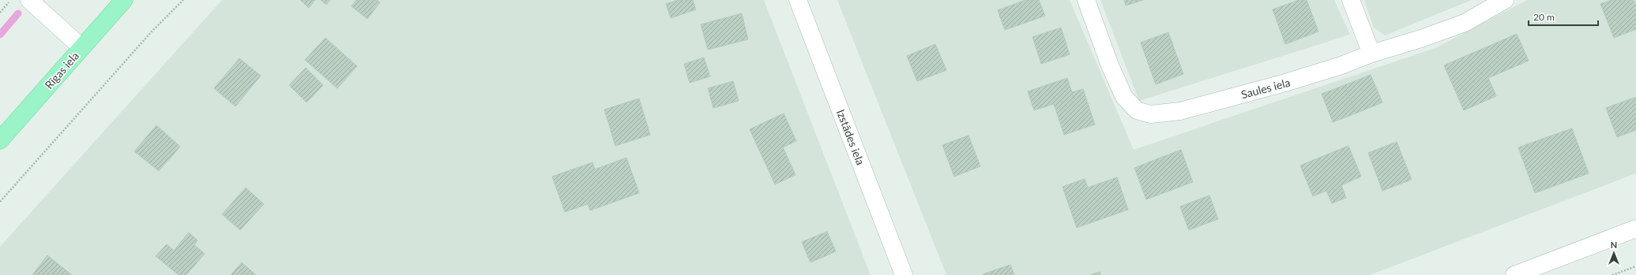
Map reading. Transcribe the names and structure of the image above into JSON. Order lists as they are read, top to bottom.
{
  "streets": {
    "main road": ["Rīgas iela"],
    "street": ["Saules iela", "Izstādes iela"]
  },
  "scale_bar": "20 m",
  "north": "top"
}
